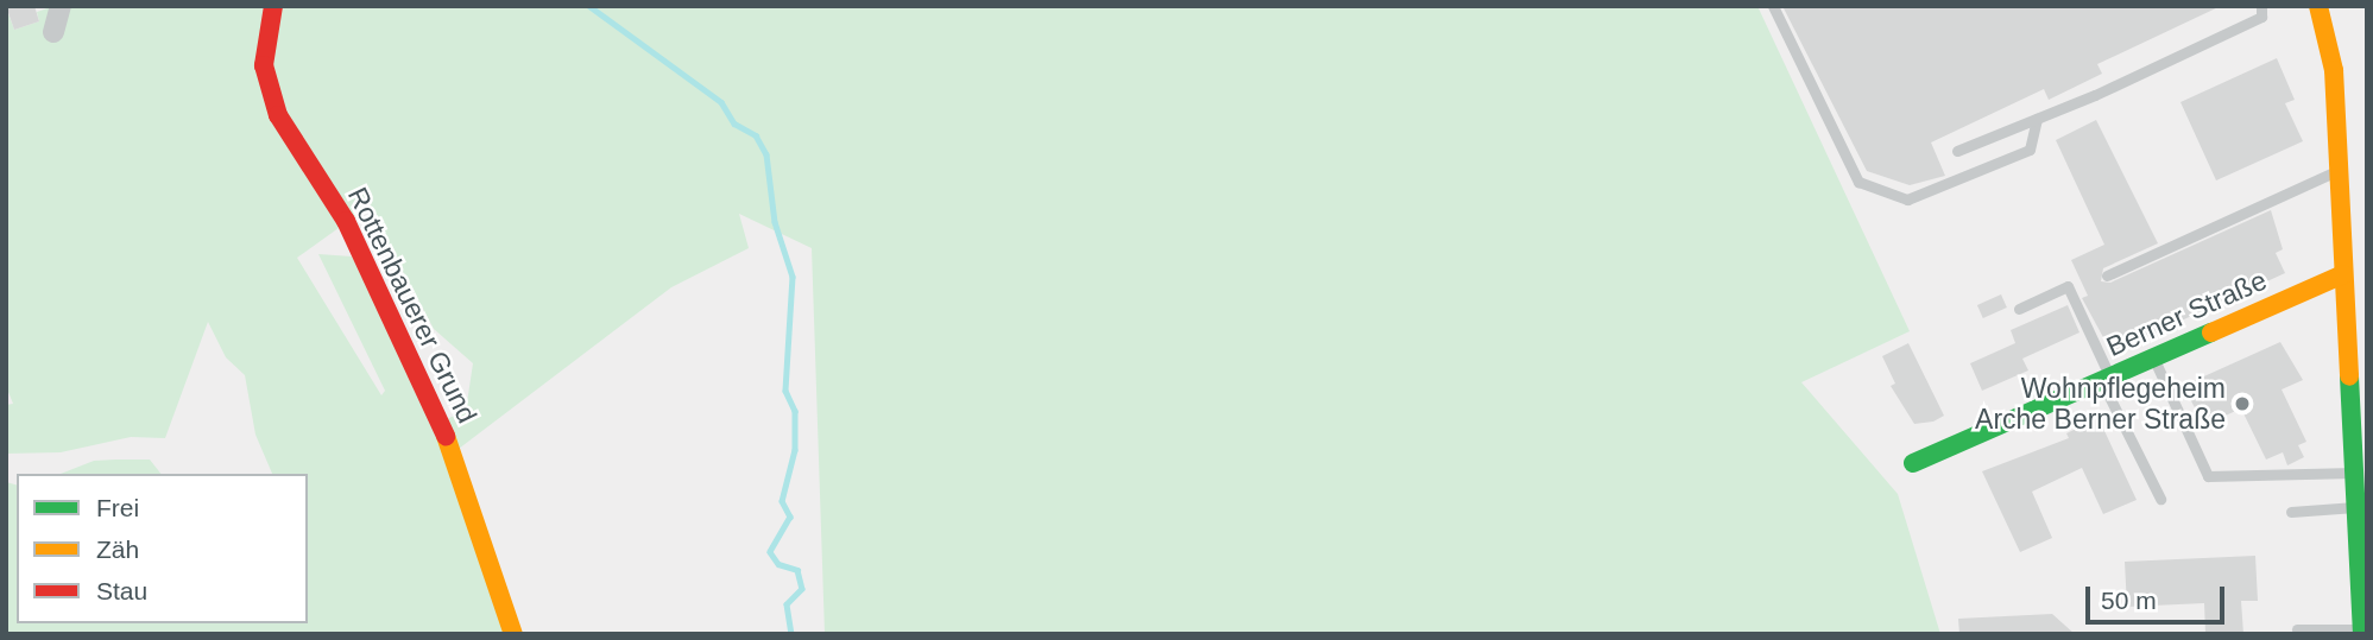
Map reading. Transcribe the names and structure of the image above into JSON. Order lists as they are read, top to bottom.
{
  "streets": {
    "street": ["Rottenbauerer Grund", "Berner Straße"]
  },
  "places": ["Wohnpflegeheim Arche Berner Straße"],
  "legend": ["Frei", "Zäh", "Stau"],
  "scale_bar": "50 m"
}
